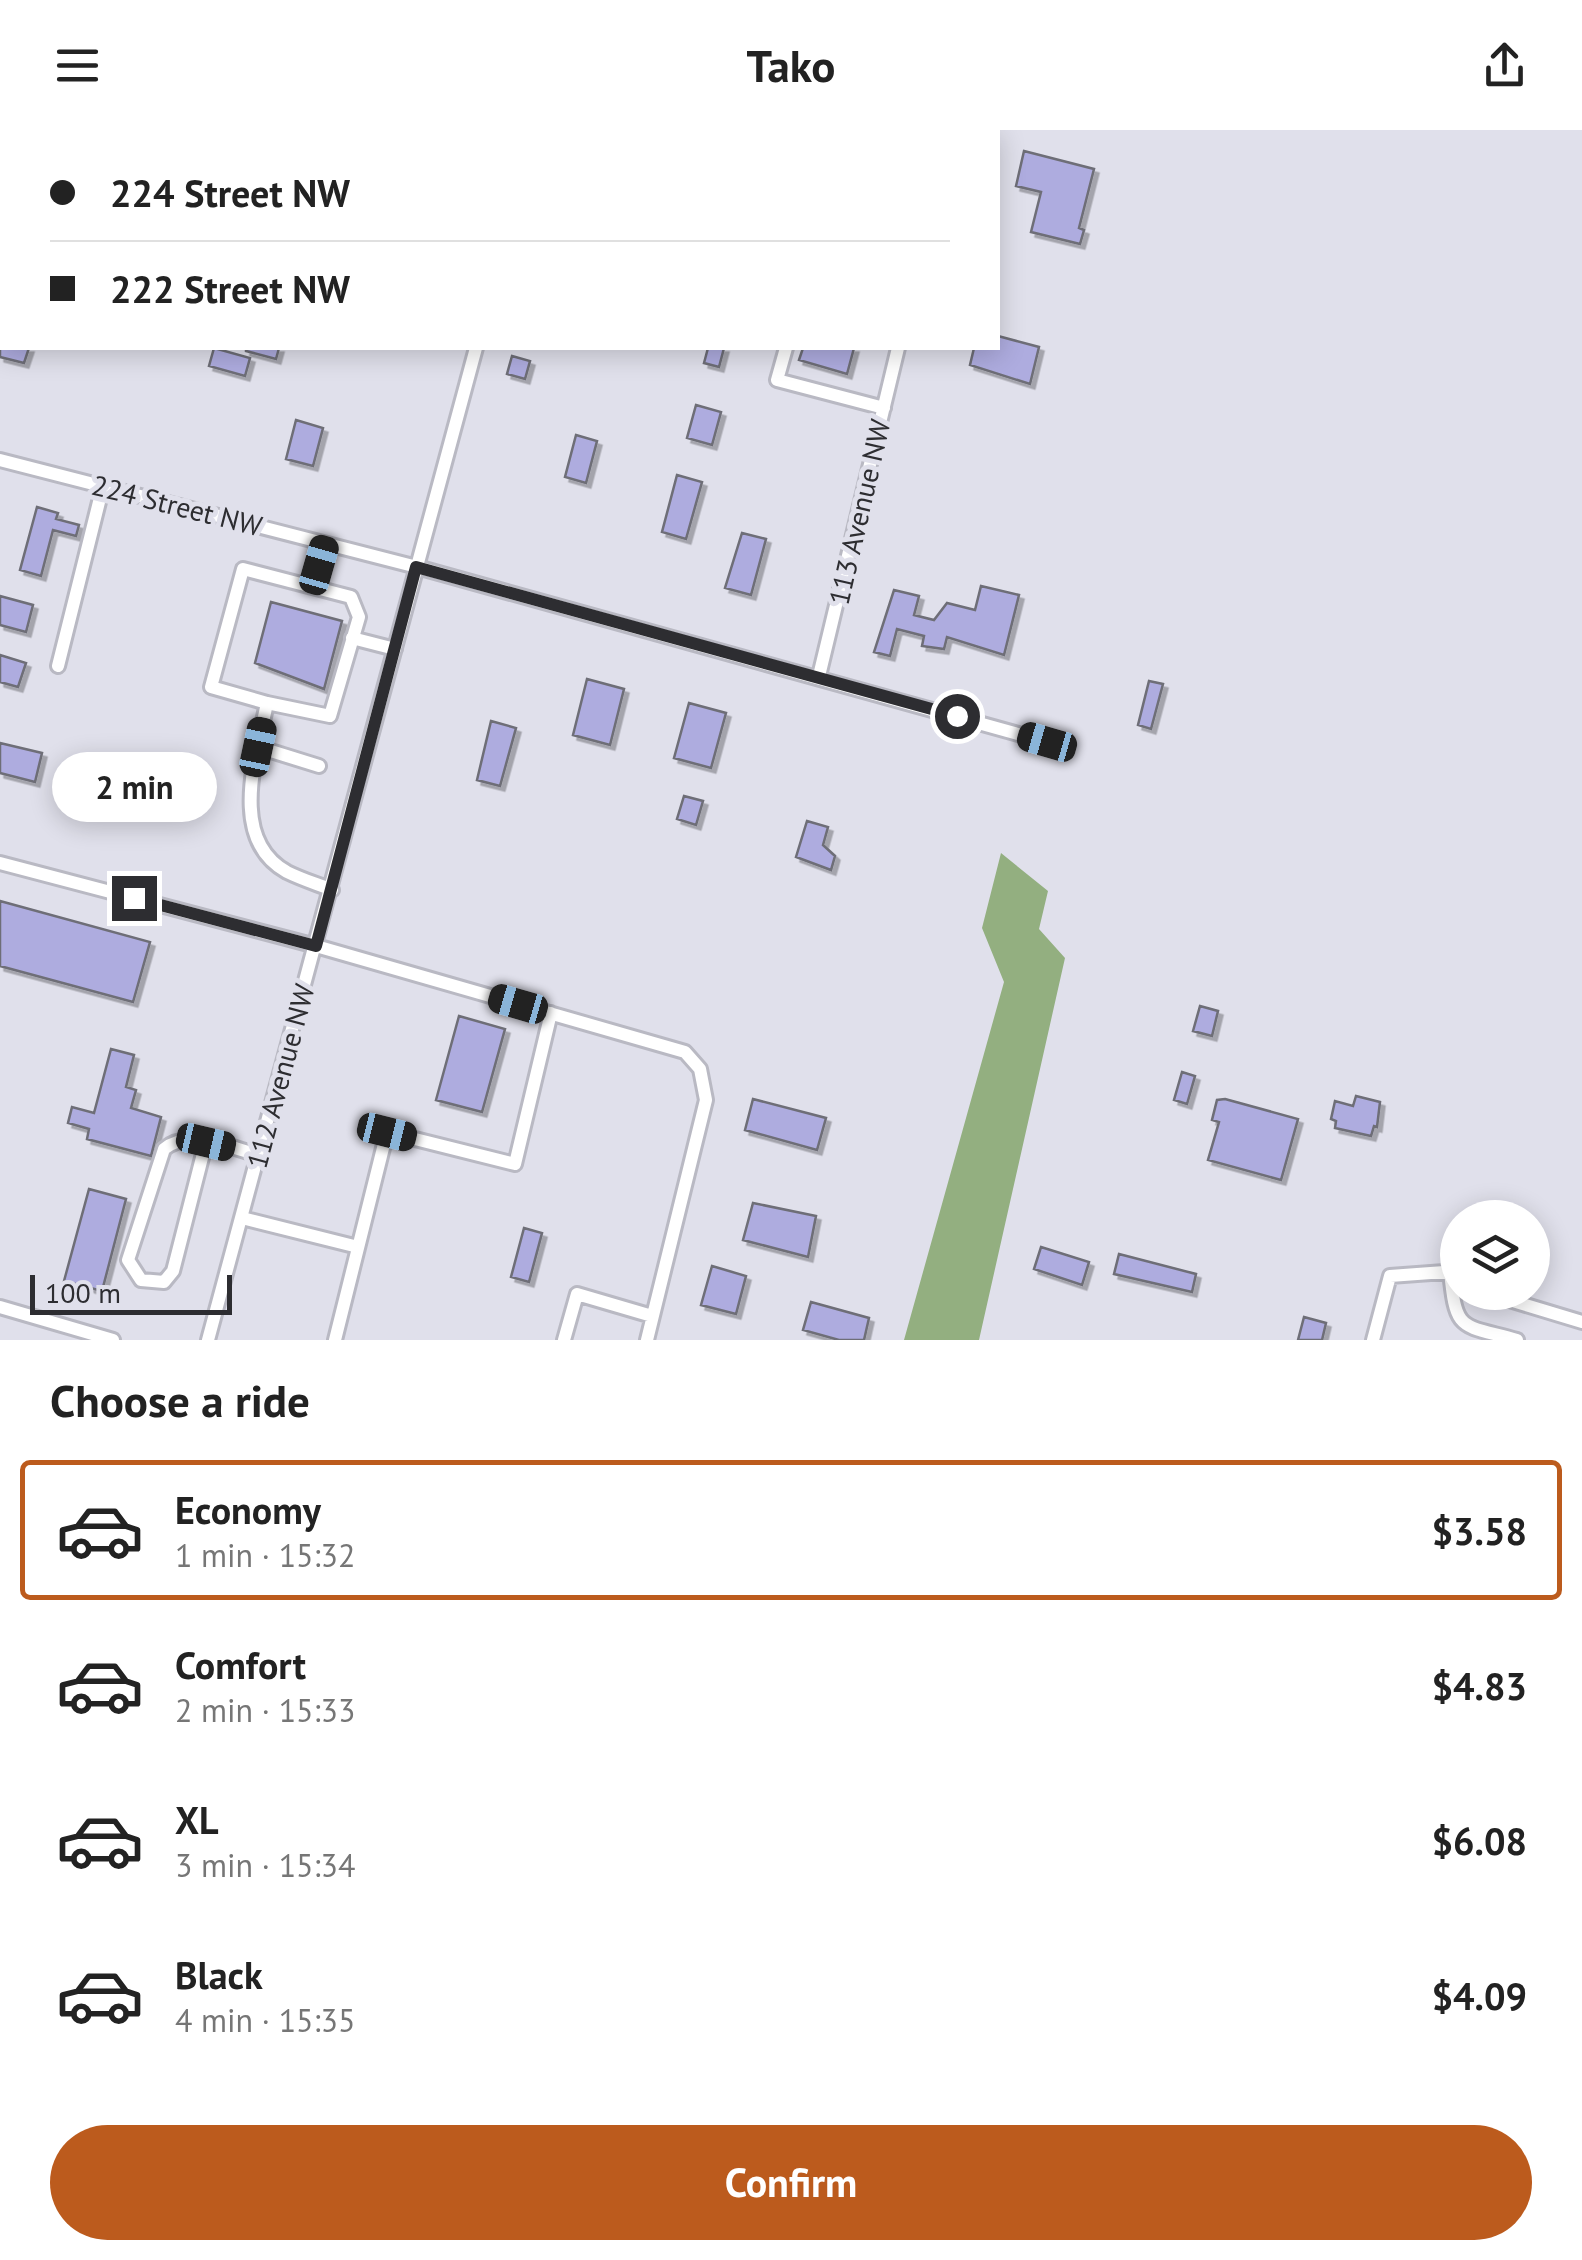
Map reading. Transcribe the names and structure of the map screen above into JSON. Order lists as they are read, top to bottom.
{
  "streets": {
    "street": ["224 Street NW", "113 Avenue NW", "112 Avenue NW"]
  },
  "crossings": [
    ["224 Street NW", "113 Avenue NW"],
    ["224 Street NW", "112 Avenue NW"]
  ],
  "scale_bar": "100 m",
  "page": {
    "header": "Tako",
    "banner": ["224 Street NW", "222 Street NW"],
    "bubble": "2 min",
    "scale": "100 m",
    "heading": "Choose a ride",
    "list": [
      {
        "name": "Economy",
        "note": "1 min · 15:32",
        "value": "$3.58"
      },
      {
        "name": "Comfort",
        "note": "2 min · 15:33",
        "value": "$4.83"
      },
      {
        "name": "XL",
        "note": "3 min · 15:34",
        "value": "$6.08"
      },
      {
        "name": "Black",
        "note": "4 min · 15:35",
        "value": "$4.09"
      }
    ],
    "buttons": "Confirm"
  }
}
